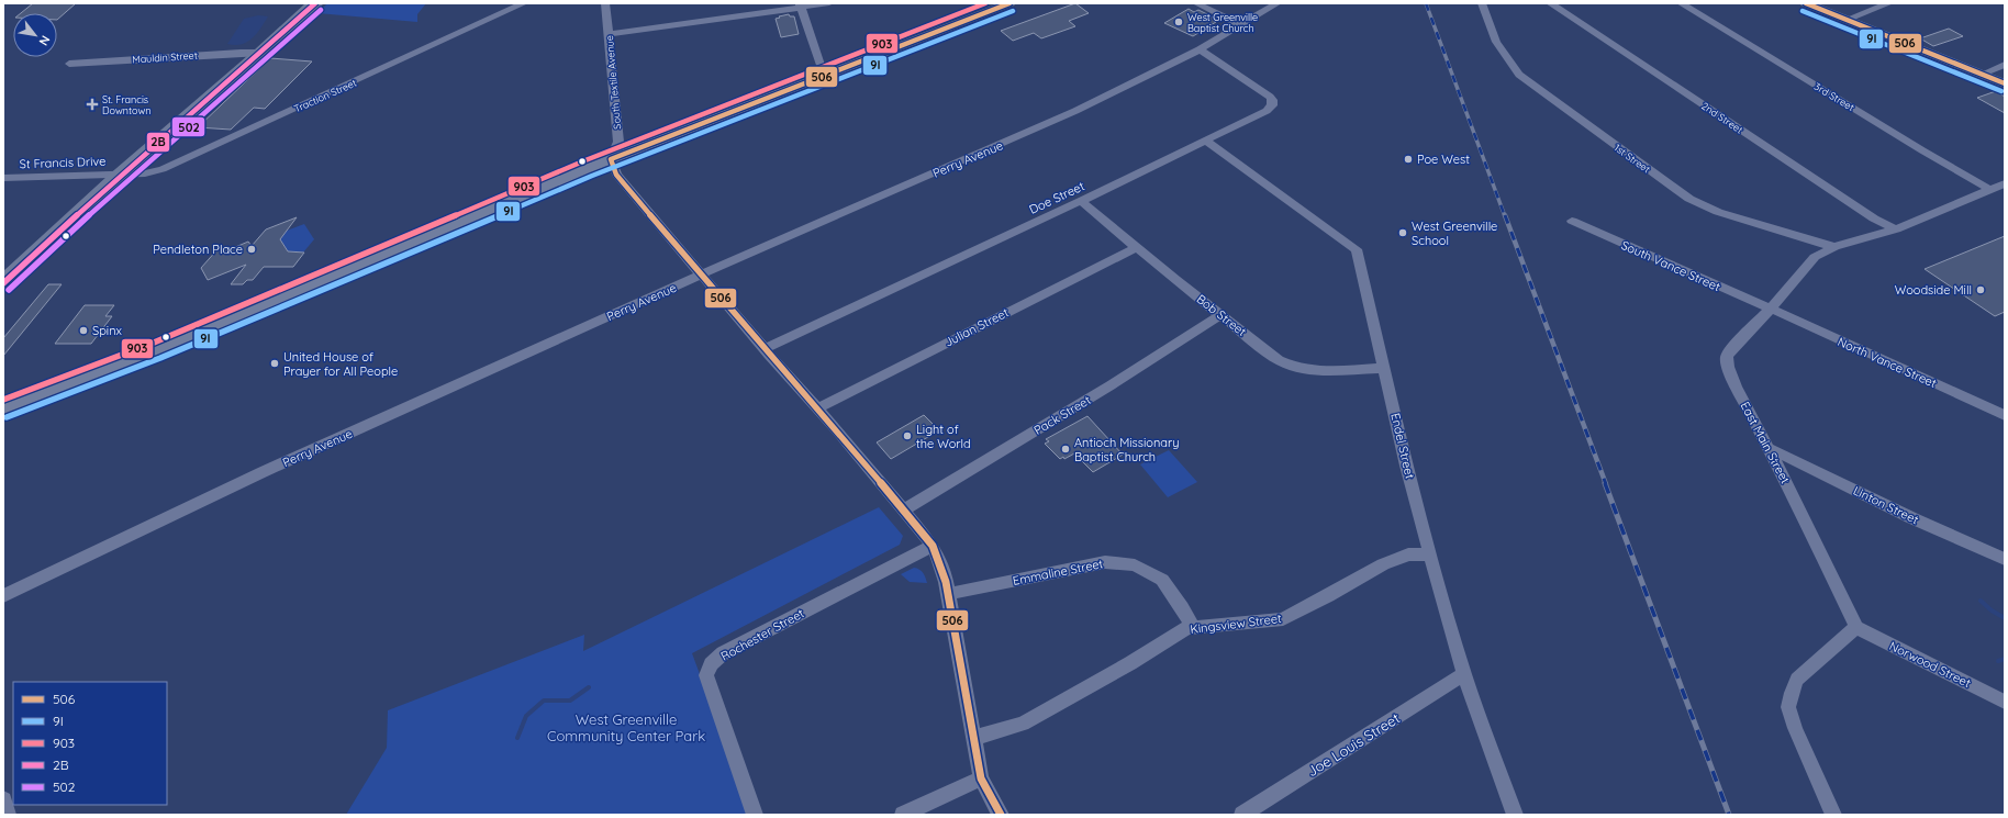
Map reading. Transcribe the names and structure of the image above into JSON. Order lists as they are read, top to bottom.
{
  "streets": {
    "street": [
      "Mauldin Street",
      "South Textile Avenue",
      "Traction Street",
      "3rd Street",
      "2nd Street",
      "1st Street",
      "Perry Avenue",
      "St Francis Drive",
      "Doe Street",
      "South Vance Street",
      "Bob Street",
      "Julian Street",
      "North Vance Street",
      "Pack Street",
      "East Main Street",
      "Endel Street",
      "Linton Street",
      "Emmaline Street",
      "Kingsview Street",
      "Rochester Street",
      "Norwood Street",
      "Joe Louis Street"
    ]
  },
  "crossings": [
    ["Traction Street", "St Francis Drive"],
    ["3rd Street", "East Main Street"],
    ["2nd Street", "East Main Street"],
    ["1st Street", "East Main Street"],
    ["Perry Avenue", "Doe Street"],
    ["Doe Street", "Bob Street"],
    ["Doe Street", "Endel Street"],
    ["South Vance Street", "North Vance Street"],
    ["South Vance Street", "East Main Street"],
    ["Bob Street", "Julian Street"],
    ["Bob Street", "Pack Street"],
    ["Bob Street", "Endel Street"],
    ["North Vance Street", "East Main Street"],
    ["East Main Street", "Linton Street"],
    ["East Main Street", "Norwood Street"],
    ["Endel Street", "Kingsview Street"],
    ["Endel Street", "Joe Louis Street"],
    ["Emmaline Street", "Kingsview Street"]
  ],
  "parks": ["West Greenville Community Center Park"],
  "places": {
    "other": [
      "West Greenville Baptist Church",
      "Poe West",
      "West Greenville School",
      "Pendleton Place",
      "Woodside Mill",
      "Spinx",
      "United House of Prayer for All People",
      "Light of the World",
      "Antioch Missionary Baptist Church"
    ],
    "health": ["St. Francis Downtown"]
  },
  "lines": [
    "transit line 506",
    "transit line 903",
    "transit line 2B",
    "transit line 502",
    "transit line 9I"
  ],
  "legend": [
    "506",
    "9I",
    "903",
    "2B",
    "502"
  ],
  "north": "bottom right"
}
